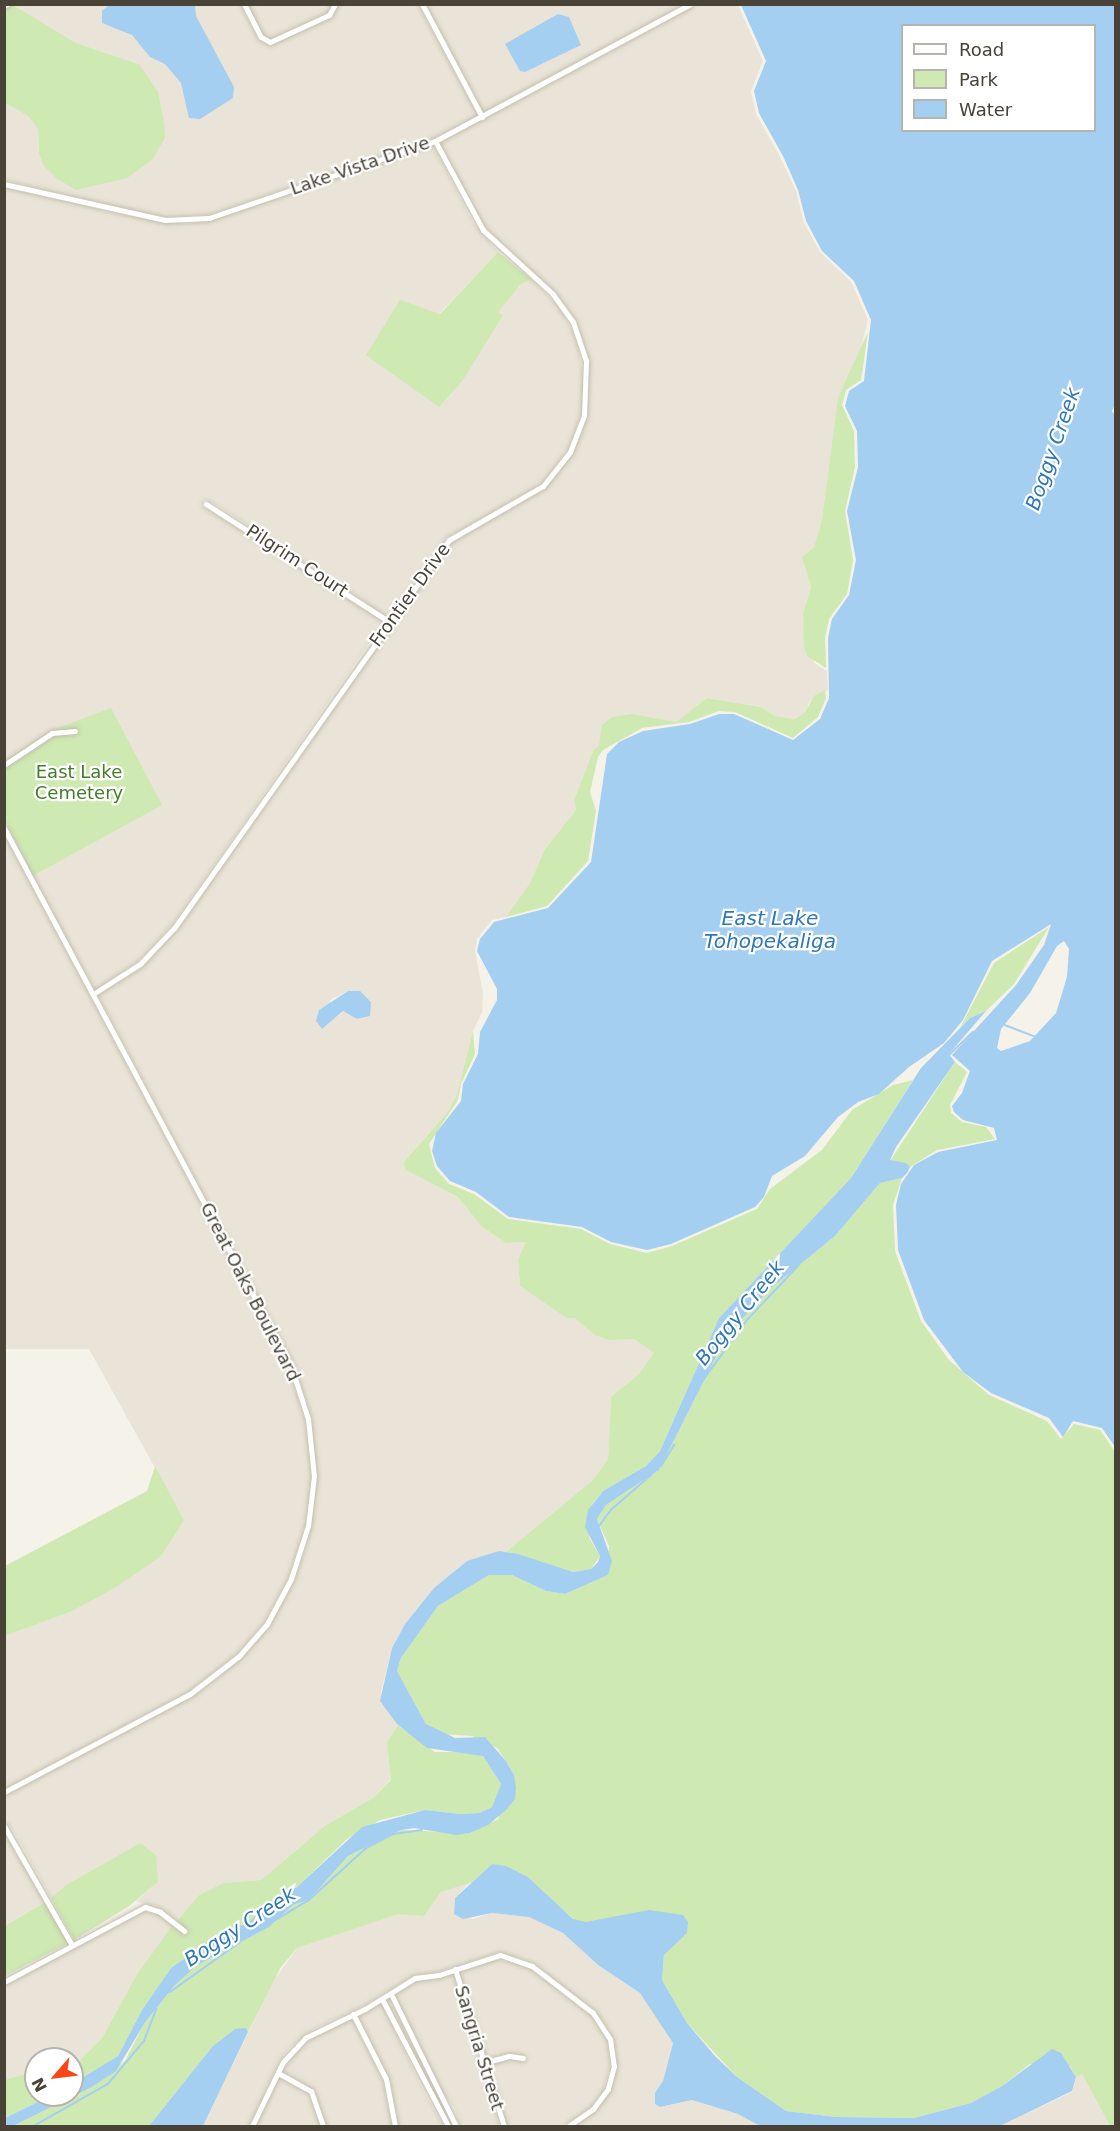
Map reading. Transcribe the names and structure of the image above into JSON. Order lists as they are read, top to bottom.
{
  "streets": {
    "street": [
      "Lake Vista Drive",
      "Pilgrim Court",
      "Frontier Drive",
      "Great Oaks Boulevard",
      "Sangria Street"
    ]
  },
  "crossings": [
    ["Lake Vista Drive", "Frontier Drive"],
    ["Pilgrim Court", "Frontier Drive"],
    ["Frontier Drive", "Great Oaks Boulevard"]
  ],
  "water": ["Boggy Creek", "East Lake Tohopekaliga"],
  "parks": ["East Lake Cemetery"],
  "legend": ["Road", "Park", "Water"],
  "north": "bottom left"
}
